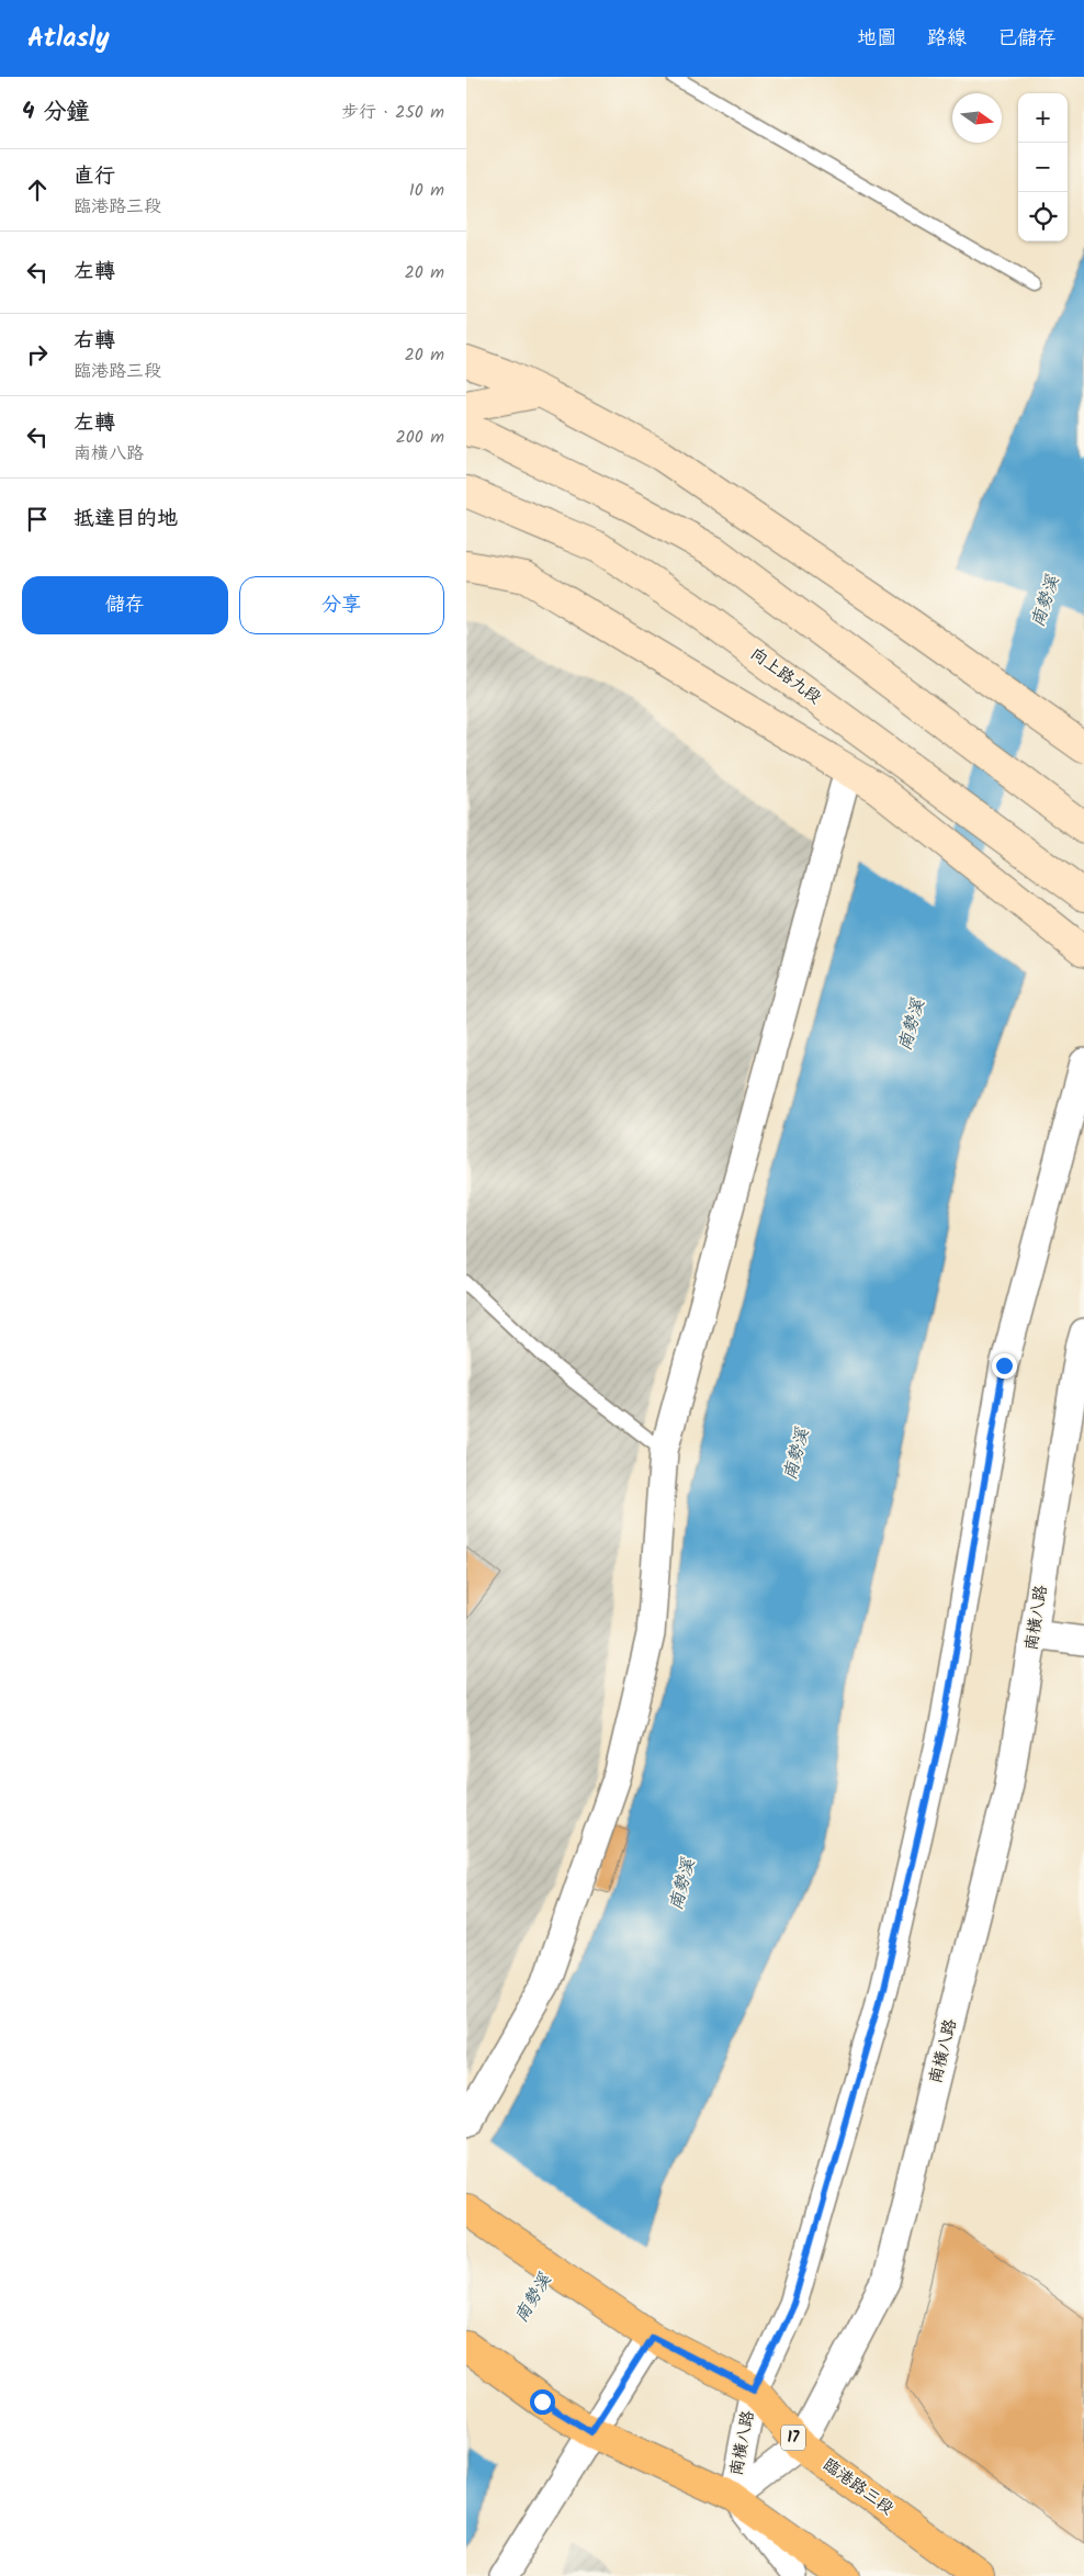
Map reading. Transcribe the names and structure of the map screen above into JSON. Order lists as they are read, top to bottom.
{
  "streets": {
    "main road": ["向上路九段", "17", "臨港路三段"],
    "street": ["南橫八路"]
  },
  "crossings": [
    ["南橫八路", "臨港路三段"]
  ],
  "water": ["南勢溪"],
  "north": "right",
  "page": {
    "header": "Atlasly",
    "nav": ["地圖", "路線", "已儲存"],
    "heading": ["4 分鐘", "步行 · 250 m"],
    "map_buttons": ["+", "−"],
    "list": [
      ["直行", "臨港路三段", "10 m"],
      ["左轉", "20 m"],
      ["右轉", "臨港路三段", "20 m"],
      ["左轉", "南橫八路", "200 m"],
      "抵達目的地"
    ],
    "buttons": ["儲存", "分享"]
  }
}
